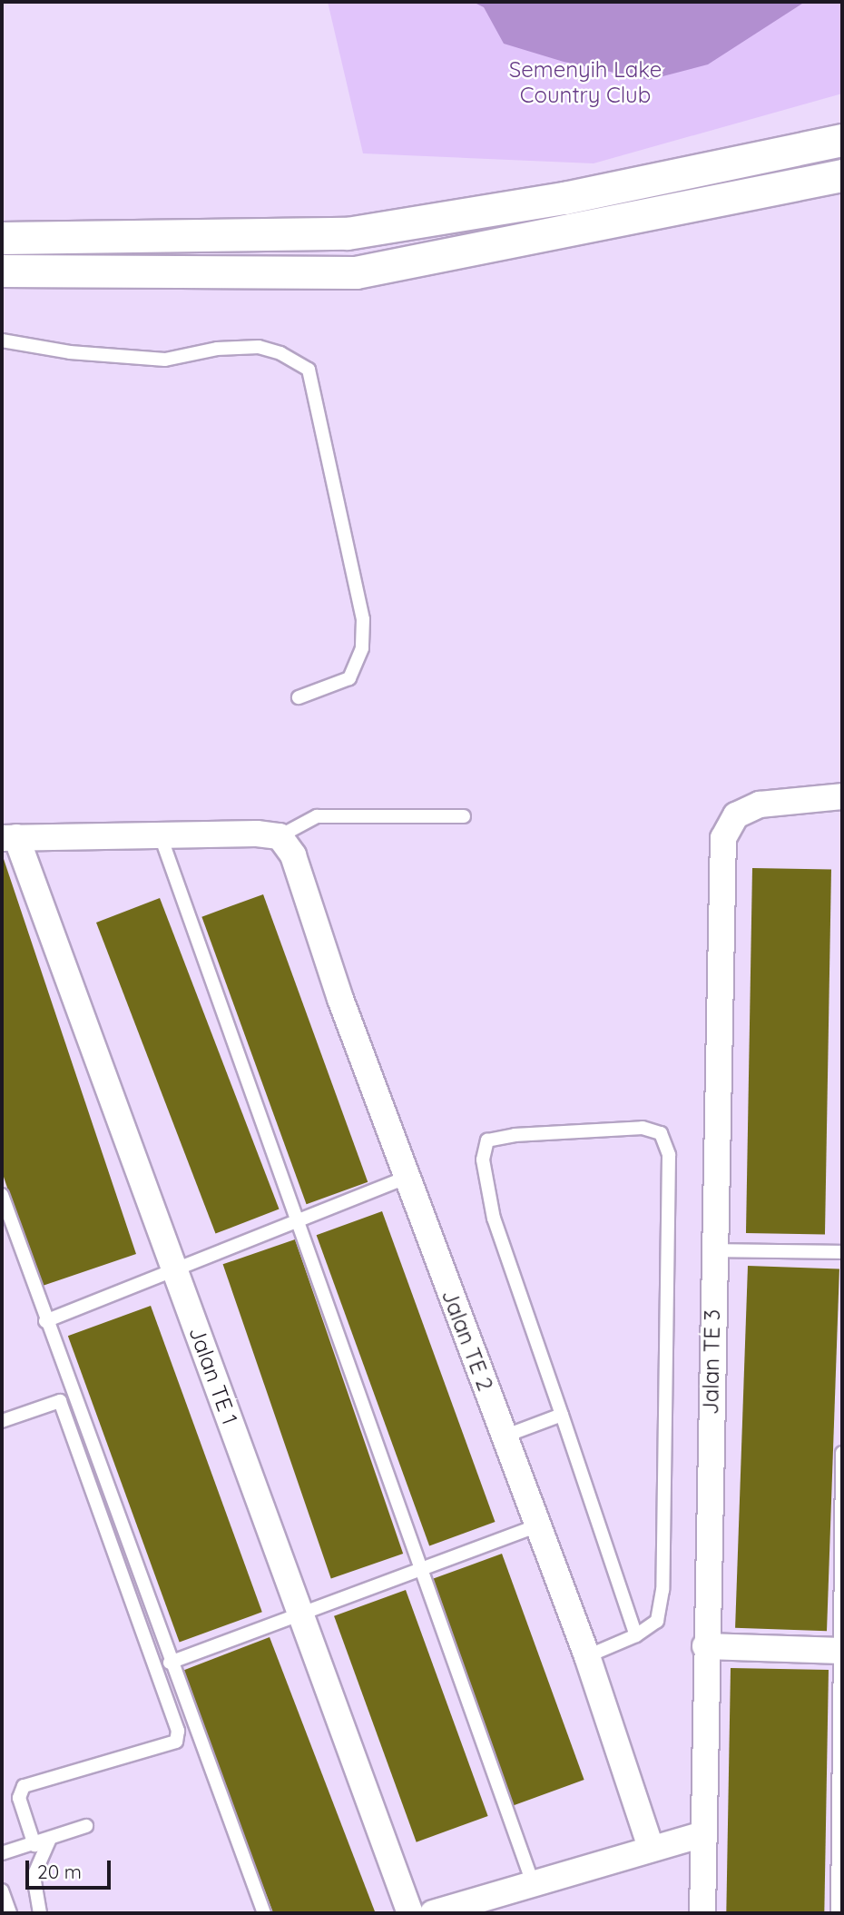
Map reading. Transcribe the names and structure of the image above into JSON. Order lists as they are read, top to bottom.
{
  "streets": {
    "street": ["Jalan TE 2", "Jalan TE 3", "Jalan TE 1"]
  },
  "parks": ["Semenyih Lake Country Club"],
  "scale_bar": "20 m"
}
